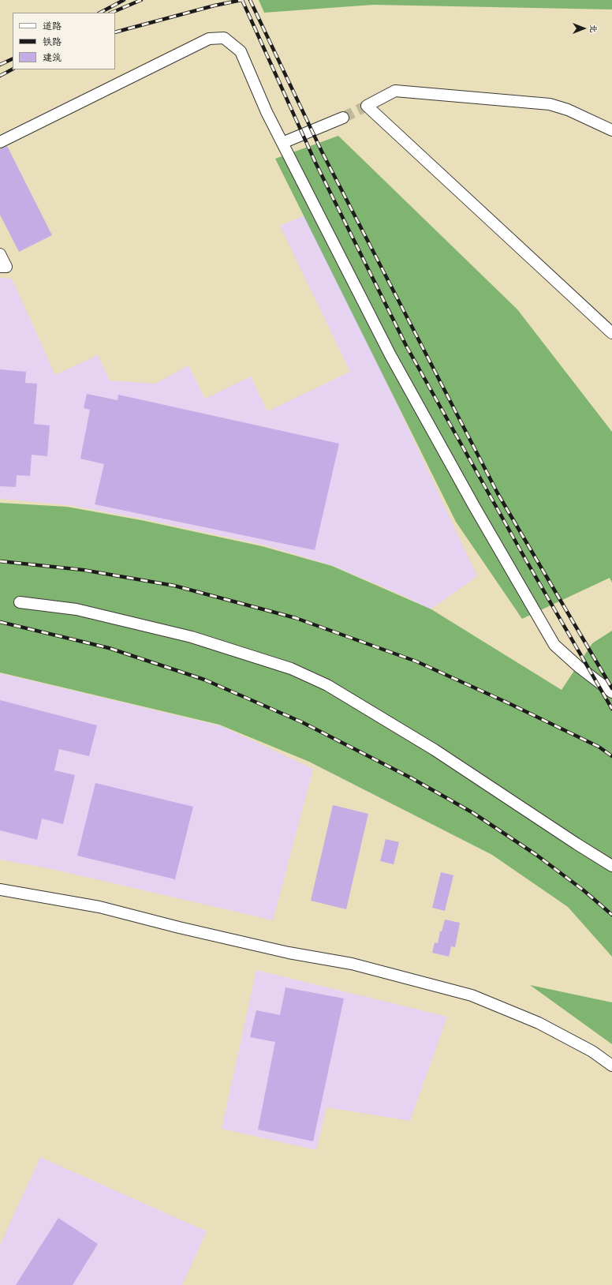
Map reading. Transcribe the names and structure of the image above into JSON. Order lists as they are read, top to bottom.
{
  "legend": ["道路", "铁路", "建筑"],
  "north": "right"
}
